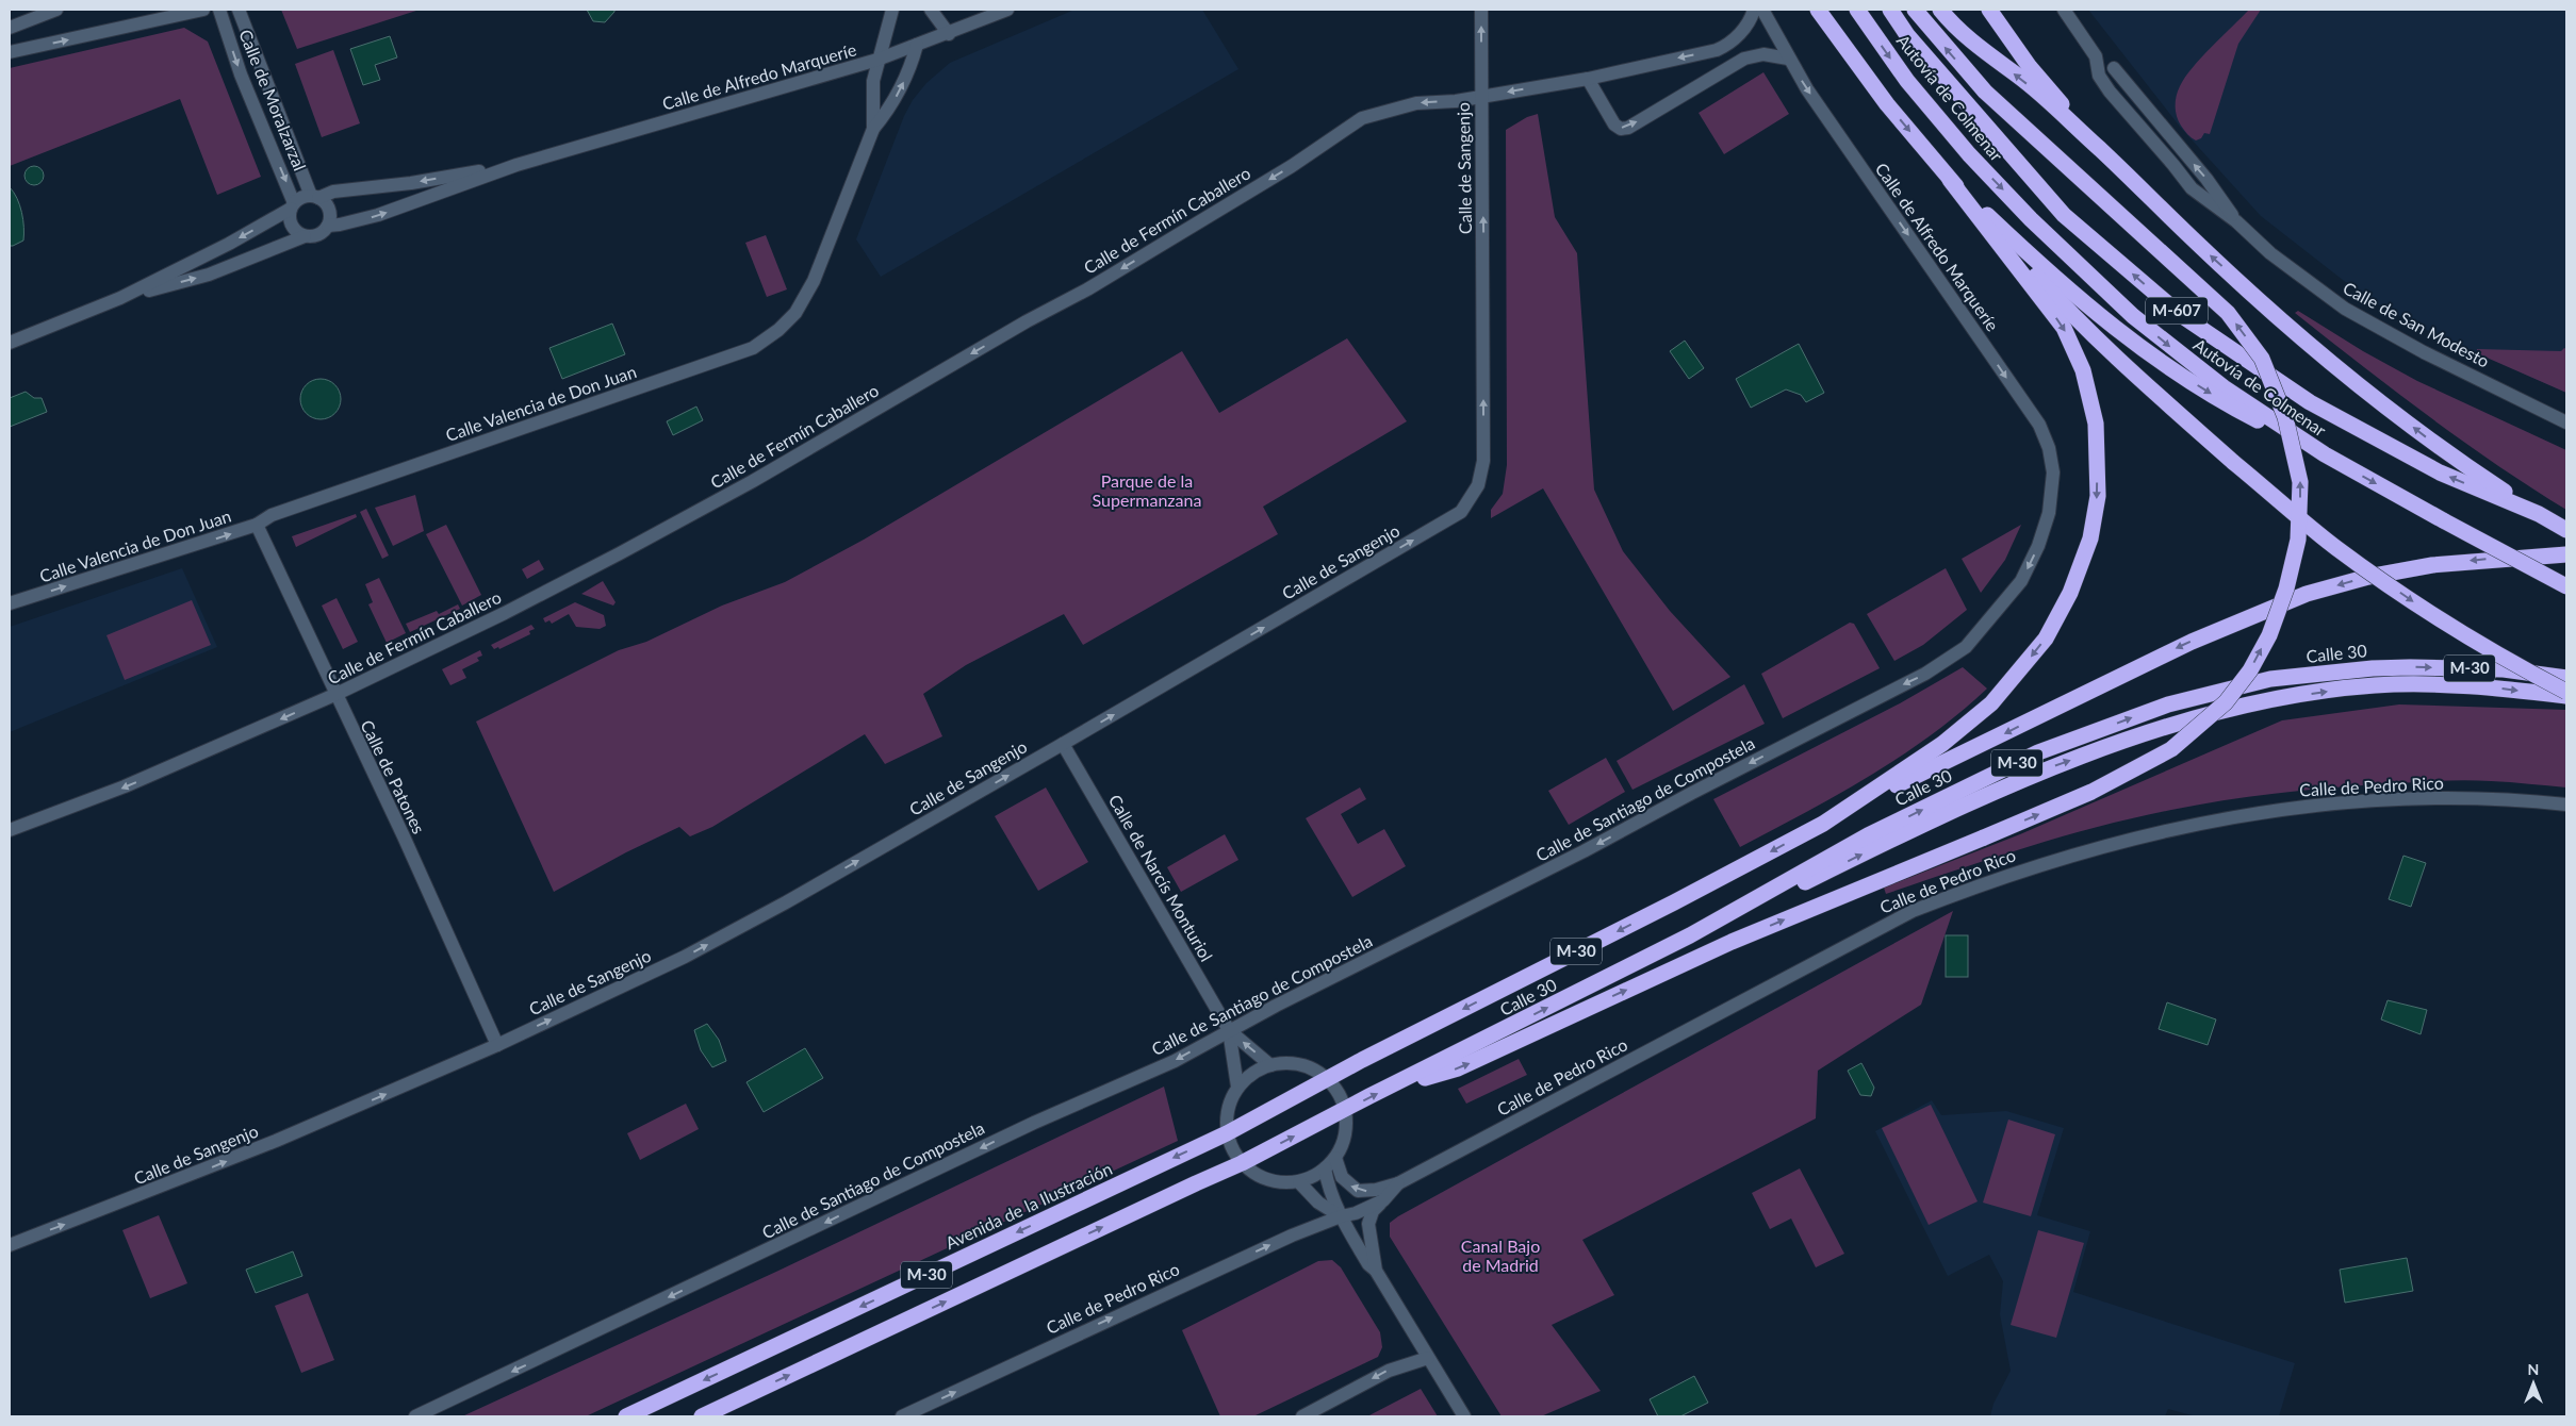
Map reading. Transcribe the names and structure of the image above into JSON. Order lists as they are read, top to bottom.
{
  "streets": {
    "highway": [
      "Autovía de Colmenar",
      "M-607",
      "Calle 30",
      "M-30",
      "Avenida de la Ilustración"
    ],
    "street": [
      "Calle de Alfredo Marqueríe",
      "Calle de Moralzarzal",
      "Calle de Sangenjo",
      "Calle de Fermín Caballero",
      "Calle de San Modesto",
      "Calle Valencia de Don Juan",
      "Calle de Patones",
      "Calle de Pedro Rico",
      "Calle de Santiago de Compostela",
      "Calle de Narcís Monturiol"
    ]
  },
  "crossings": [
    ["Calle de Alfredo Marqueríe", "Calle de Moralzarzal"],
    ["Calle de Alfredo Marqueríe", "Calle Valencia de Don Juan"],
    ["Calle de Alfredo Marqueríe", "Calle de Santiago de Compostela"],
    ["Calle de Sangenjo", "Calle de Fermín Caballero"],
    ["Calle de Sangenjo", "Calle de Patones"],
    ["Calle de Sangenjo", "Calle de Narcís Monturiol"],
    ["Calle de Fermín Caballero", "Calle de Patones"],
    ["Calle Valencia de Don Juan", "Calle de Patones"],
    ["Calle 30", "M-30"],
    ["M-30", "Avenida de la Ilustración"],
    ["Calle de Santiago de Compostela", "Calle de Narcís Monturiol"]
  ],
  "one_way": ["Calle de Sangenjo", "Calle de Fermín Caballero", "Calle de Santiago de Compostela"],
  "parks": ["Parque de la Supermanzana", "Canal Bajo de Madrid"],
  "north": "top"
}
